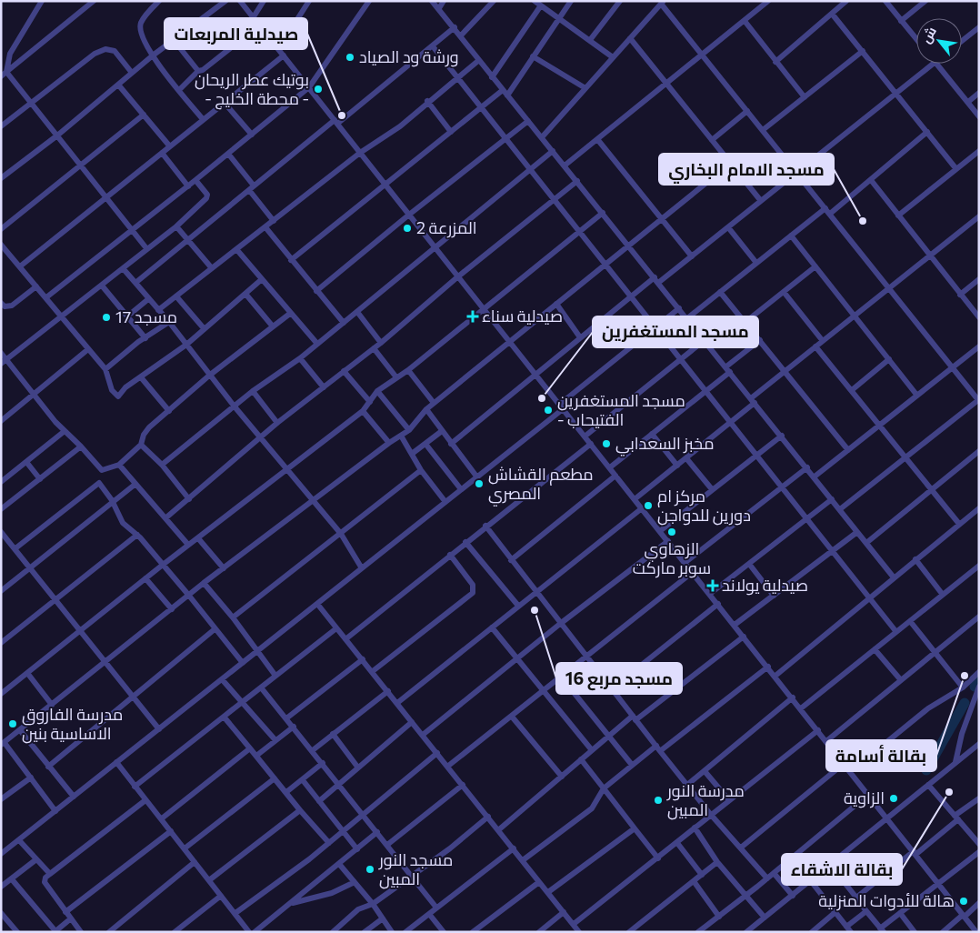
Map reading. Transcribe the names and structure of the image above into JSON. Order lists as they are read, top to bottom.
{
  "places": {
    "other": [
      "ورشة ود الصياد",
      "بوتيك عطر الريحان - محطة الخليج -",
      "صيدلية المربعات",
      "مسجد الامام البخاري",
      "المزرعة 2",
      "مسجد 17",
      "مسجد المستغفرين",
      "مسجد المستغفرين - الفتيحاب",
      "مخبز السعدابي",
      "مطعم القشاش المصري",
      "مركز ام دورين للدواجن",
      "الزهاوي سوبر ماركت",
      "مسجد مربع 16",
      "بقالة أسامة",
      "مدرسة الفاروق الاساسية بنين",
      "بقالة الاشقاء",
      "الزاوية",
      "مدرسة النور المبين",
      "مسجد النور المبين",
      "هالة للأدوات المنزلية"
    ],
    "health": ["صيدلية سناء", "صيدلية يولاند"]
  },
  "north": "top left"
}
